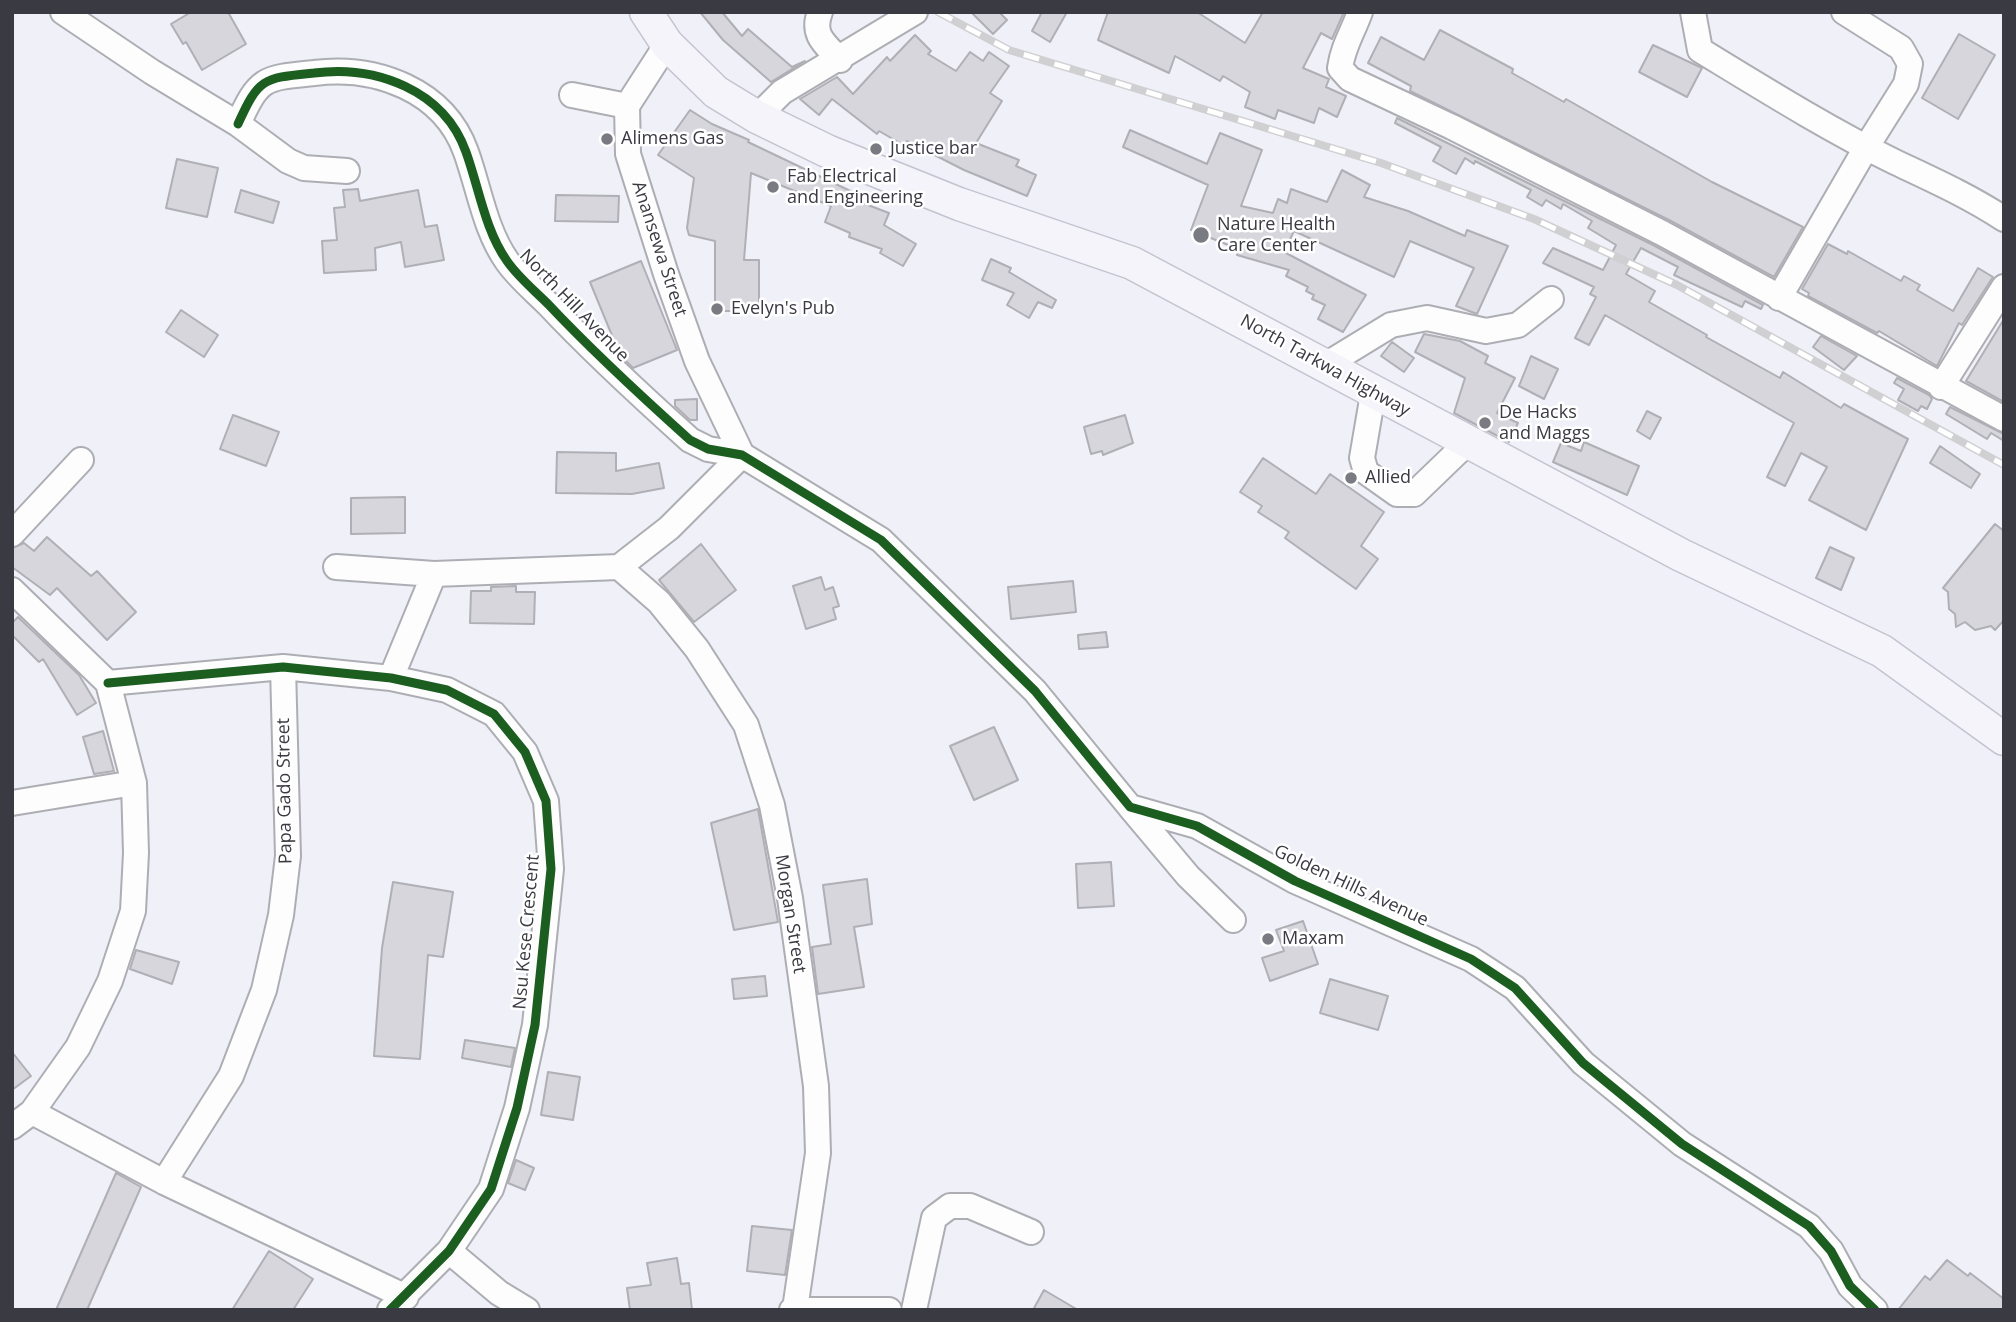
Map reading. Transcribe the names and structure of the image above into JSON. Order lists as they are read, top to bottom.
{
  "streets": {
    "main road": ["North Tarkwa Highway"],
    "street": [
      "Anansewa Street",
      "North Hill Avenue",
      "Papa Gado Street",
      "Golden Hills Avenue",
      "Morgan Street",
      "Nsu Kese Crescent"
    ]
  },
  "crossings": [
    ["Anansewa Street", "North Hill Avenue"],
    ["Papa Gado Street", "Nsu Kese Crescent"]
  ],
  "places": [
    "Alimens Gas",
    "Justice bar",
    "Fab Electrical and Engineering",
    "Nature Health Care Center",
    "Evelyn's Pub",
    "De Hacks and Maggs",
    "Allied",
    "Maxam"
  ]
}
